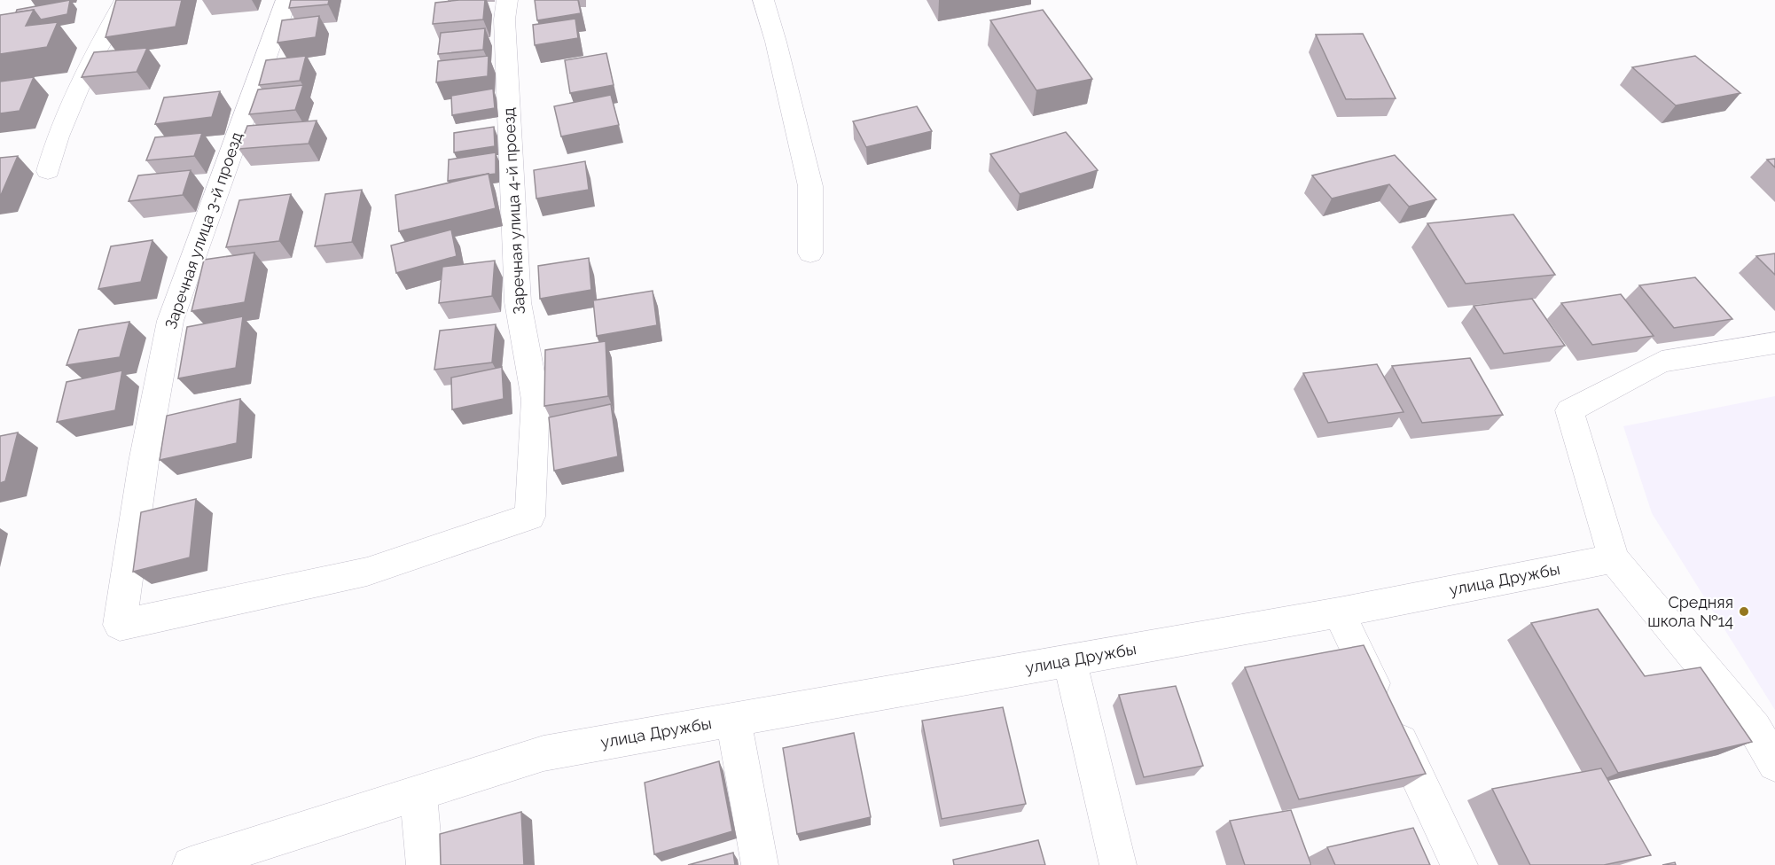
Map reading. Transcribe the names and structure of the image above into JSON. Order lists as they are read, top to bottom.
{
  "streets": {
    "street": ["Заречная улица 4-й проезд", "Заречная улица 3-й проезд", "улица Дружбы"]
  },
  "crossings": [
    ["Заречная улица 4-й проезд", "Заречная улица 3-й проезд"]
  ],
  "places": ["Средняя школа №14"]
}
